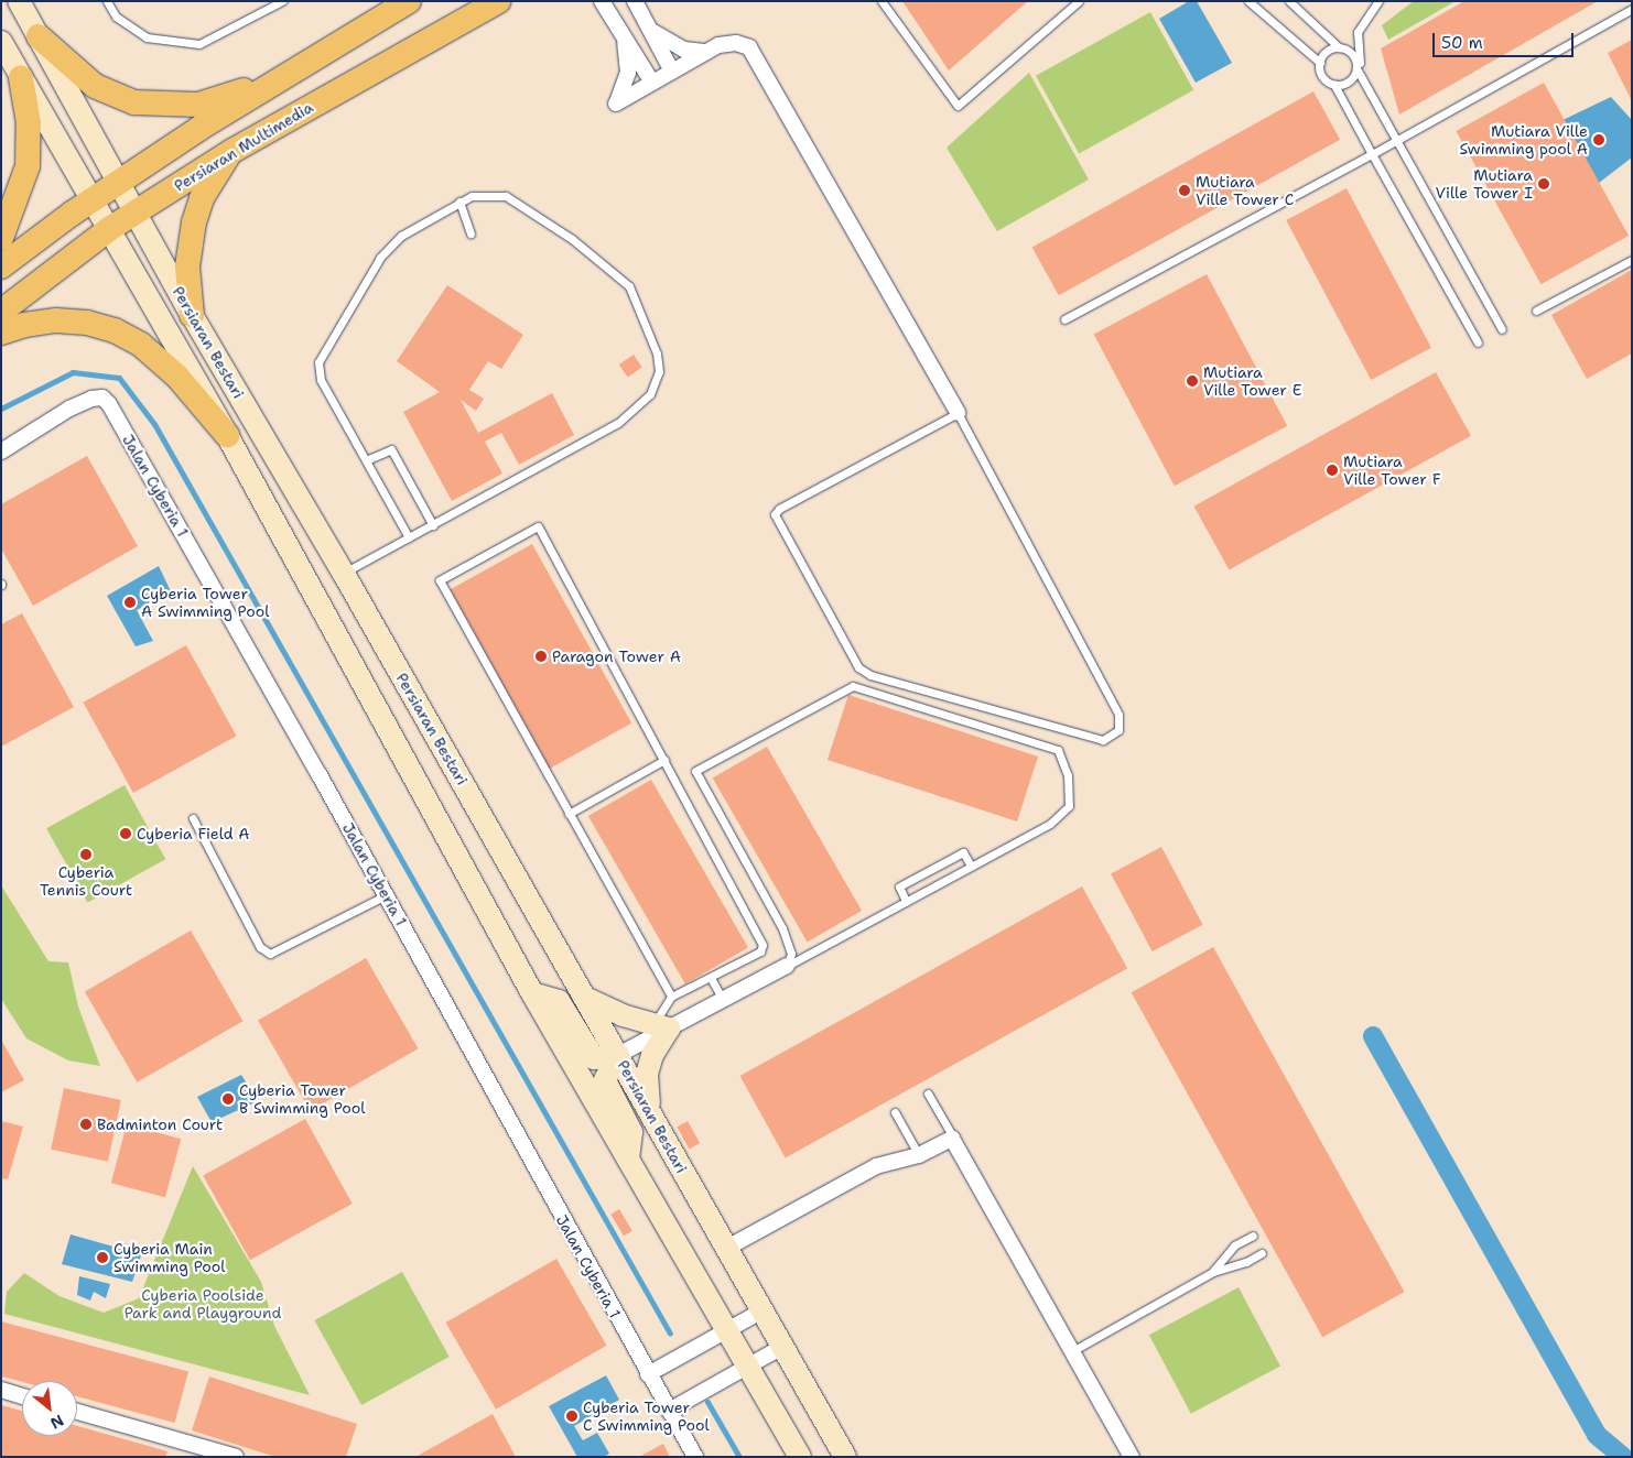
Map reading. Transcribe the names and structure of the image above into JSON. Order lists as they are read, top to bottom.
{
  "streets": {
    "main road": ["Persiaran Multimedia", "Persiaran Bestari"],
    "street": ["Jalan Cyberia 1"]
  },
  "crossings": [
    ["Persiaran Multimedia", "Persiaran Bestari"]
  ],
  "parks": ["Cyberia Poolside Park and Playground"],
  "places": [
    "Mutiara Ville Swimming pool A",
    "Mutiara Ville Tower I",
    "Mutiara Ville Tower C",
    "Mutiara Ville Tower E",
    "Mutiara Ville Tower F",
    "Cyberia Tower A Swimming Pool",
    "Paragon Tower A",
    "Cyberia Field A",
    "Cyberia Tennis Court",
    "Cyberia Tower B Swimming Pool",
    "Badminton Court",
    "Cyberia Main Swimming Pool",
    "Cyberia Tower C Swimming Pool"
  ],
  "scale_bar": "50 m",
  "north": "bottom right"
}
